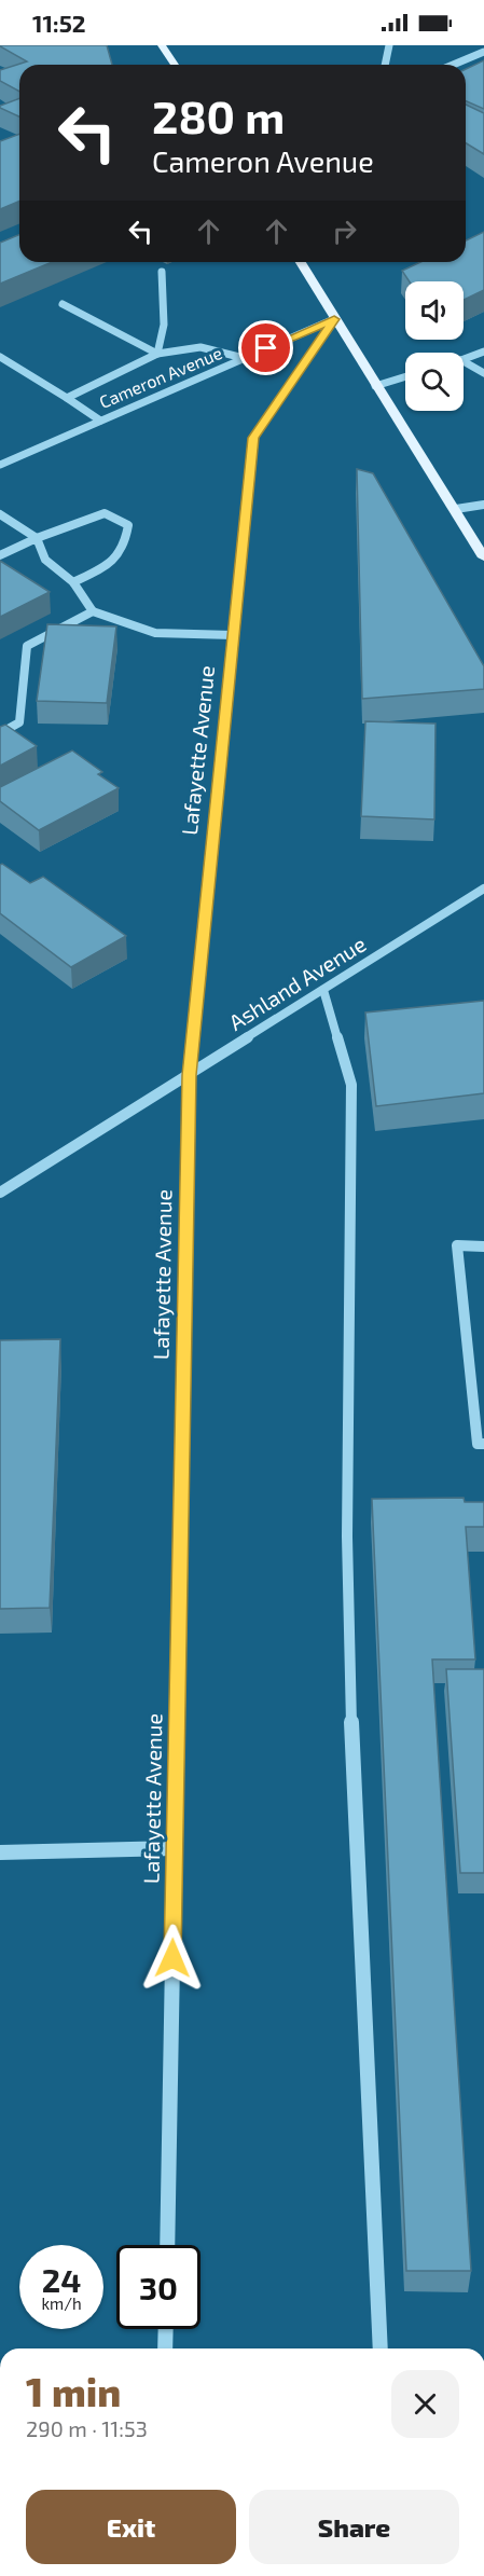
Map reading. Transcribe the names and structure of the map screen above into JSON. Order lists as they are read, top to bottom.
{
  "streets": {
    "street": ["Cameron Avenue", "Lafayette Avenue", "Ashland Avenue"]
  },
  "crossings": [
    ["Cameron Avenue", "Lafayette Avenue"],
    ["Lafayette Avenue", "Ashland Avenue"]
  ],
  "page": {
    "status": "11:52",
    "turn": ["280 m", "Cameron Avenue"],
    "speed": "24 km/h",
    "limit": "30",
    "heading": ["1 min", "290 m · 11:53"],
    "buttons": ["Exit", "Share"]
  }
}
